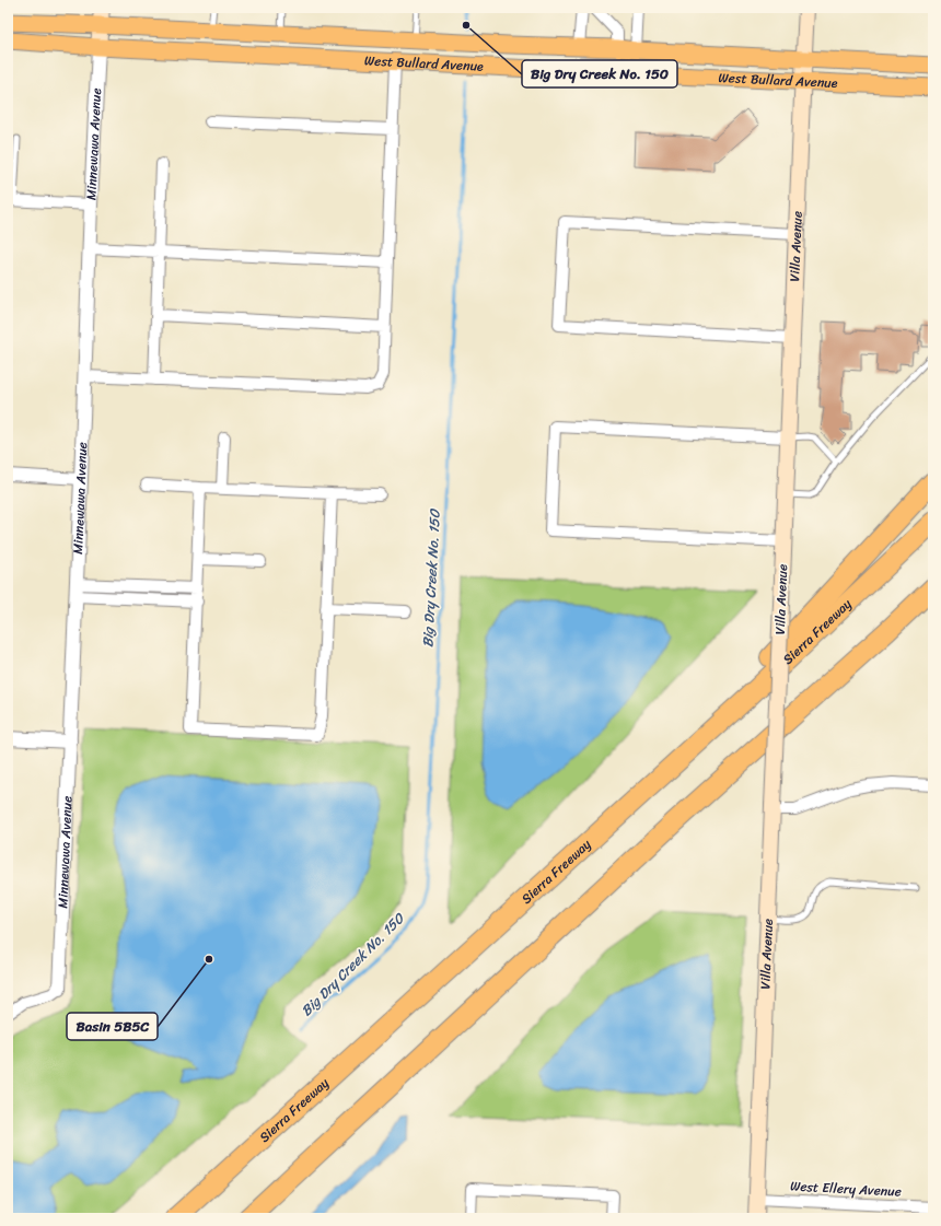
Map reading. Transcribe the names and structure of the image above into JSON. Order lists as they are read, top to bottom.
{
  "streets": {
    "highway": ["Sierra Freeway"],
    "main road": ["West Bullard Avenue", "Minnewawa Avenue", "Villa Avenue"],
    "street": ["West Ellery Avenue"]
  },
  "crossings": [
    ["West Bullard Avenue", "Minnewawa Avenue"],
    ["West Bullard Avenue", "Villa Avenue"],
    ["Villa Avenue", "West Ellery Avenue"]
  ],
  "water": ["Big Dry Creek No. 150"],
  "places": ["Big Dry Creek No. 150", "Basin 5B5C"]
}
